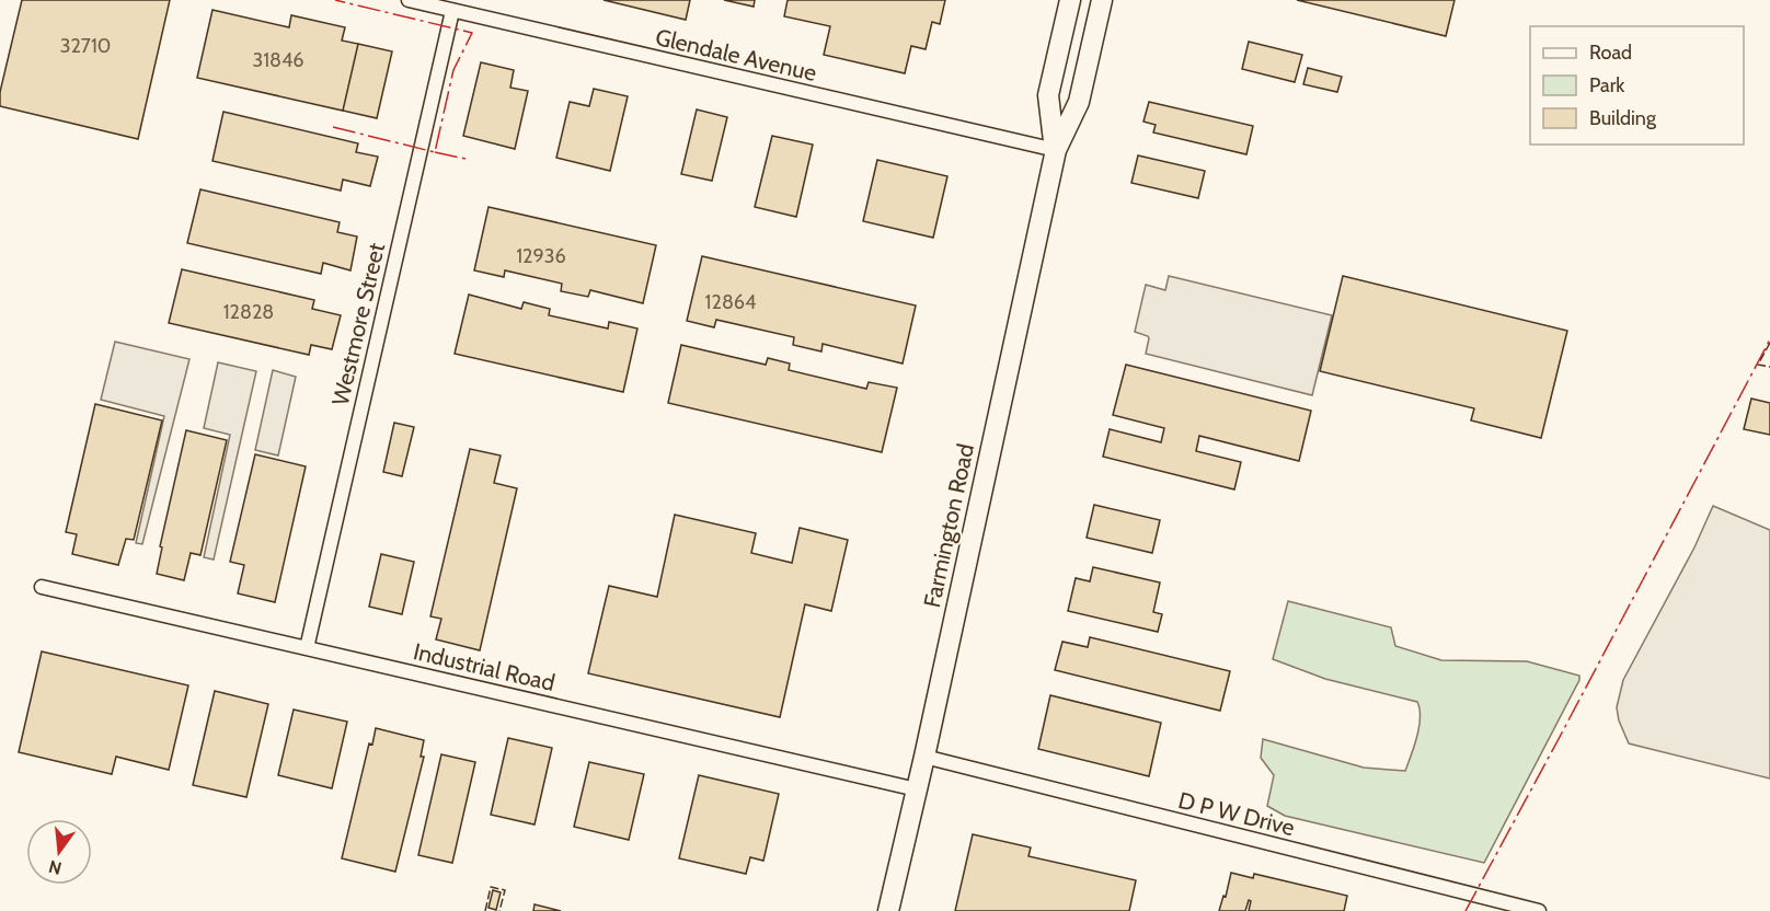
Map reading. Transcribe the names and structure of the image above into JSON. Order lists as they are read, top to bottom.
{
  "streets": {
    "main road": ["Farmington Road"],
    "street": [
      "Glendale Avenue",
      "Westmore Street",
      "Industrial Road",
      "D P W Drive"
    ]
  },
  "crossings": [
    ["Glendale Avenue", "Westmore Street"],
    ["Glendale Avenue", "Farmington Road"],
    ["Westmore Street", "Industrial Road"],
    ["Farmington Road", "Industrial Road"],
    ["Farmington Road", "D P W Drive"]
  ],
  "house_numbers": [
    "32710",
    "31846",
    "12936",
    "12864",
    "12828"
  ],
  "legend": ["Road", "Park", "Building"],
  "north": "bottom"
}
